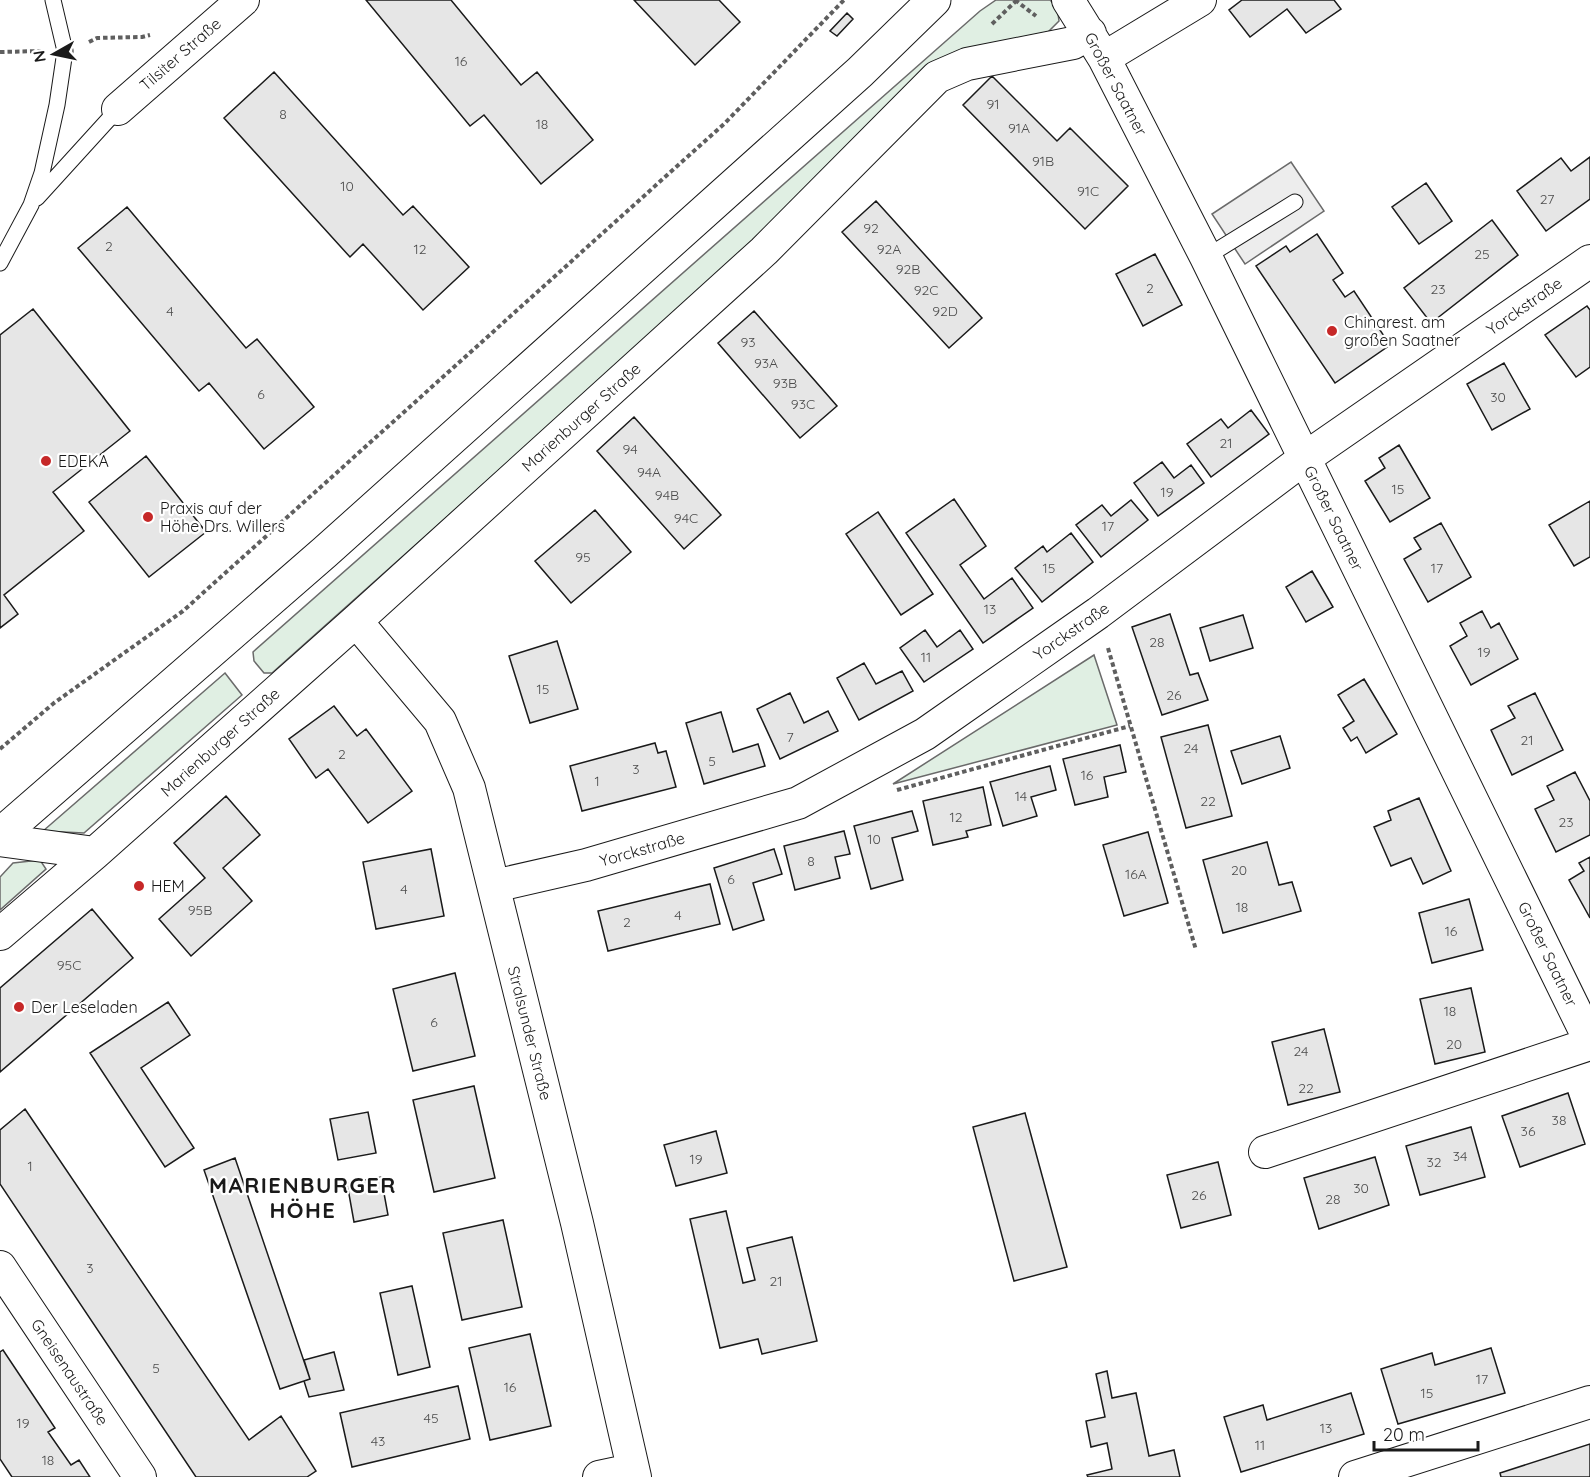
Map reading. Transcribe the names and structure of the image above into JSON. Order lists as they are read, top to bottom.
{
  "streets": {
    "street": [
      "Tilsiter Straße",
      "Großer Saatner",
      "Yorckstraße",
      "Marienburger Straße",
      "Stralsunder Straße",
      "Gneisenaustraße"
    ]
  },
  "crossings": [
    ["Großer Saatner", "Yorckstraße"],
    ["Großer Saatner", "Marienburger Straße"],
    ["Yorckstraße", "Stralsunder Straße"],
    ["Marienburger Straße", "Stralsunder Straße"]
  ],
  "districts": ["MARIENBURGER HÖHE"],
  "places": [
    "Chinarest. am großen Saatner",
    "EDEKA",
    "Praxis auf der Höhe Drs. Willers",
    "HEM",
    "Der Leseladen"
  ],
  "house_numbers": [
    "16",
    "91",
    "8",
    "18",
    "91A",
    "91B",
    "10",
    "91C",
    "27",
    "92",
    "2",
    "12",
    "92A",
    "25",
    "92B",
    "2",
    "23",
    "92C",
    "4",
    "92D",
    "93",
    "93A",
    "93B",
    "6",
    "30",
    "93C",
    "21",
    "94",
    "94A",
    "15",
    "19",
    "94B",
    "94C",
    "17",
    "95",
    "15",
    "17",
    "13",
    "28",
    "19",
    "11",
    "15",
    "26",
    "7",
    "21",
    "24",
    "2",
    "5",
    "3",
    "16",
    "1",
    "14",
    "22",
    "12",
    "23",
    "10",
    "8",
    "20",
    "16A",
    "6",
    "4",
    "18",
    "95B",
    "4",
    "2",
    "16",
    "95C",
    "18",
    "6",
    "20",
    "24",
    "22",
    "38",
    "36",
    "34",
    "19",
    "32",
    "1",
    "30",
    "26",
    "28",
    "3",
    "21",
    "5",
    "17",
    "16",
    "15",
    "45",
    "19",
    "13",
    "43",
    "11",
    "18"
  ],
  "scale_bar": "20 m",
  "north": "left"
}
